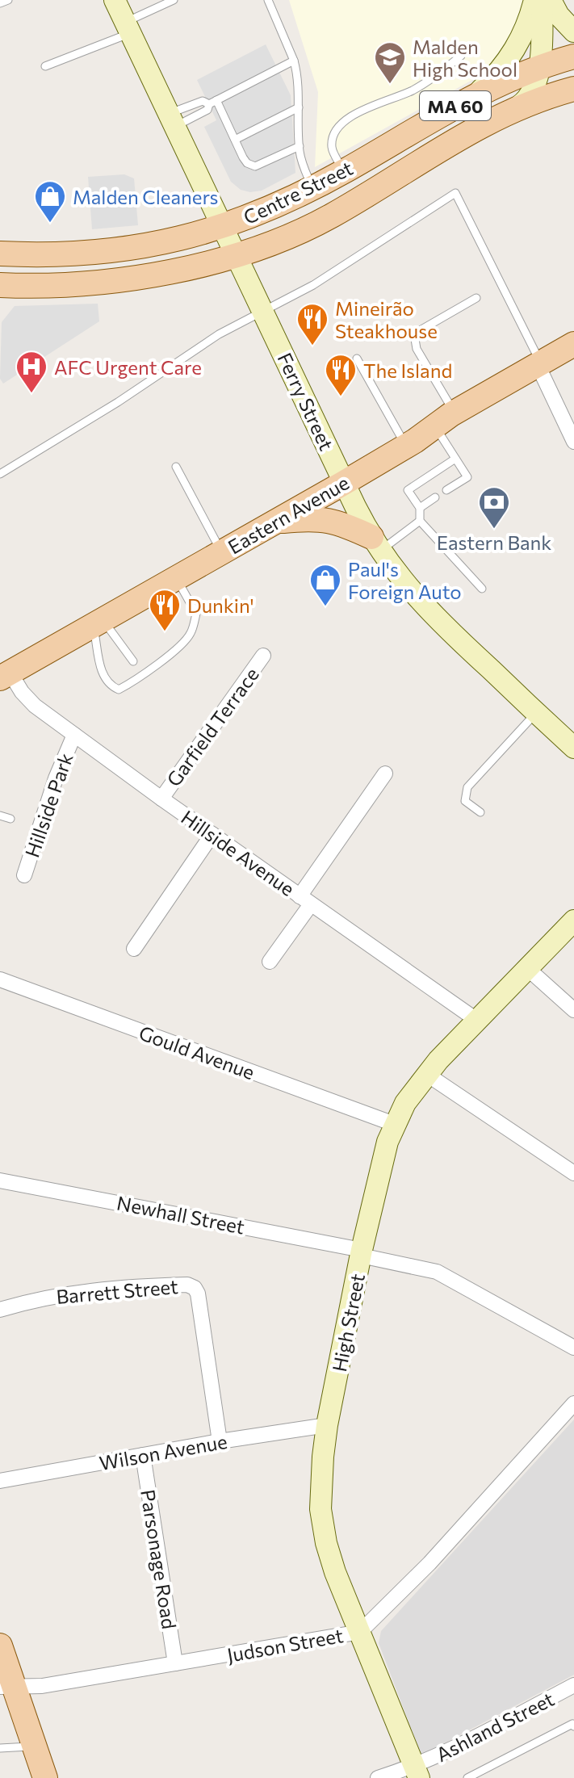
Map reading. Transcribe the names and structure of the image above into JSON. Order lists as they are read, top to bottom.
{
  "streets": {
    "main road": ["MA 60", "Centre Street", "Eastern Avenue"],
    "street": [
      "Ferry Street",
      "Garfield Terrace",
      "Hillside Park",
      "Hillside Avenue",
      "Gould Avenue",
      "Newhall Street",
      "Barrett Street",
      "High Street",
      "Wilson Avenue",
      "Parsonage Road",
      "Judson Street",
      "Ashland Street"
    ]
  },
  "crossings": [
    ["Centre Street", "Ferry Street"],
    ["Ferry Street", "Eastern Avenue"],
    ["Eastern Avenue", "Hillside Avenue"],
    ["Garfield Terrace", "Hillside Avenue"],
    ["Hillside Park", "Hillside Avenue"],
    ["Hillside Avenue", "High Street"],
    ["Gould Avenue", "High Street"],
    ["Newhall Street", "High Street"],
    ["Barrett Street", "Wilson Avenue"],
    ["High Street", "Wilson Avenue"],
    ["High Street", "Judson Street"],
    ["High Street", "Ashland Street"],
    ["Wilson Avenue", "Parsonage Road"],
    ["Parsonage Road", "Judson Street"]
  ],
  "places": {
    "school or university": ["Malden High School"],
    "shop": ["Malden Cleaners", "Paul's Foreign Auto"],
    "restaurant": ["Mineirão Steakhouse", "The Island", "Dunkin'"],
    "hospital": ["AFC Urgent Care"],
    "bank": ["Eastern Bank"]
  }
}
